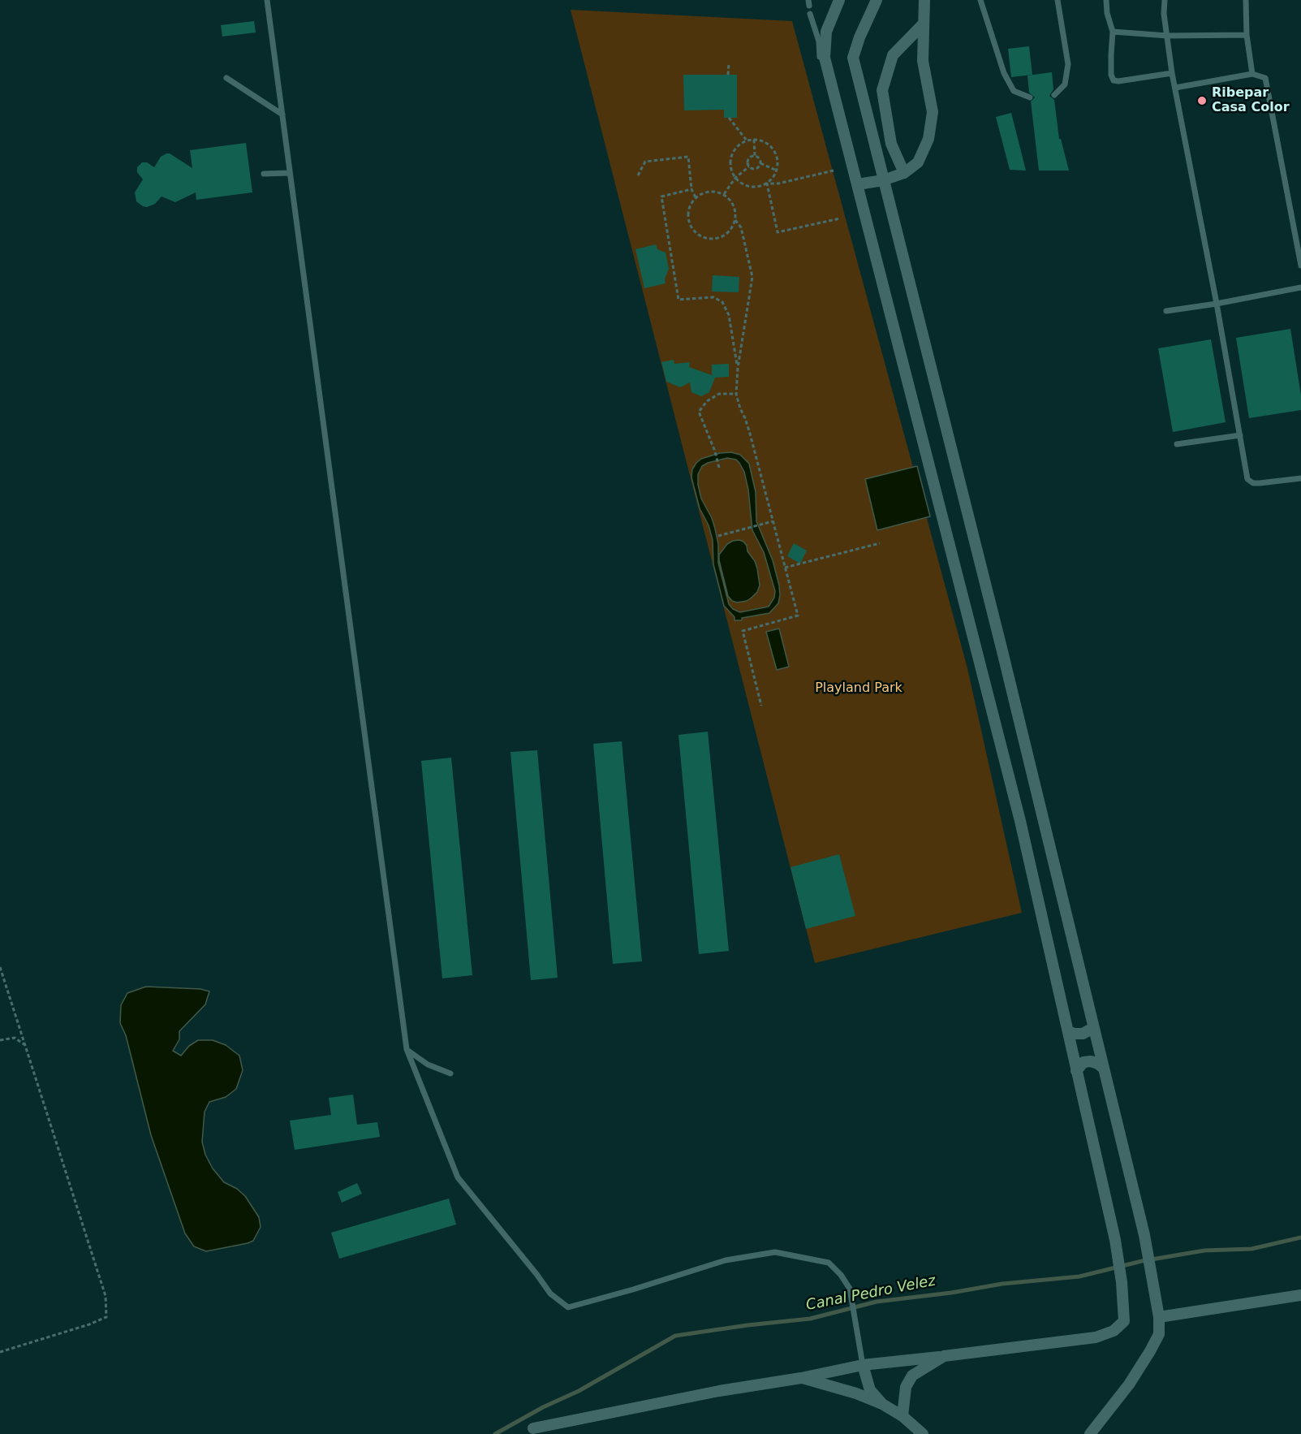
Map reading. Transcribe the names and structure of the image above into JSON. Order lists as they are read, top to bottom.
{
  "water": ["Canal Pedro Velez"],
  "parks": ["Playland Park"],
  "places": ["Ribepar Casa Color"]
}
